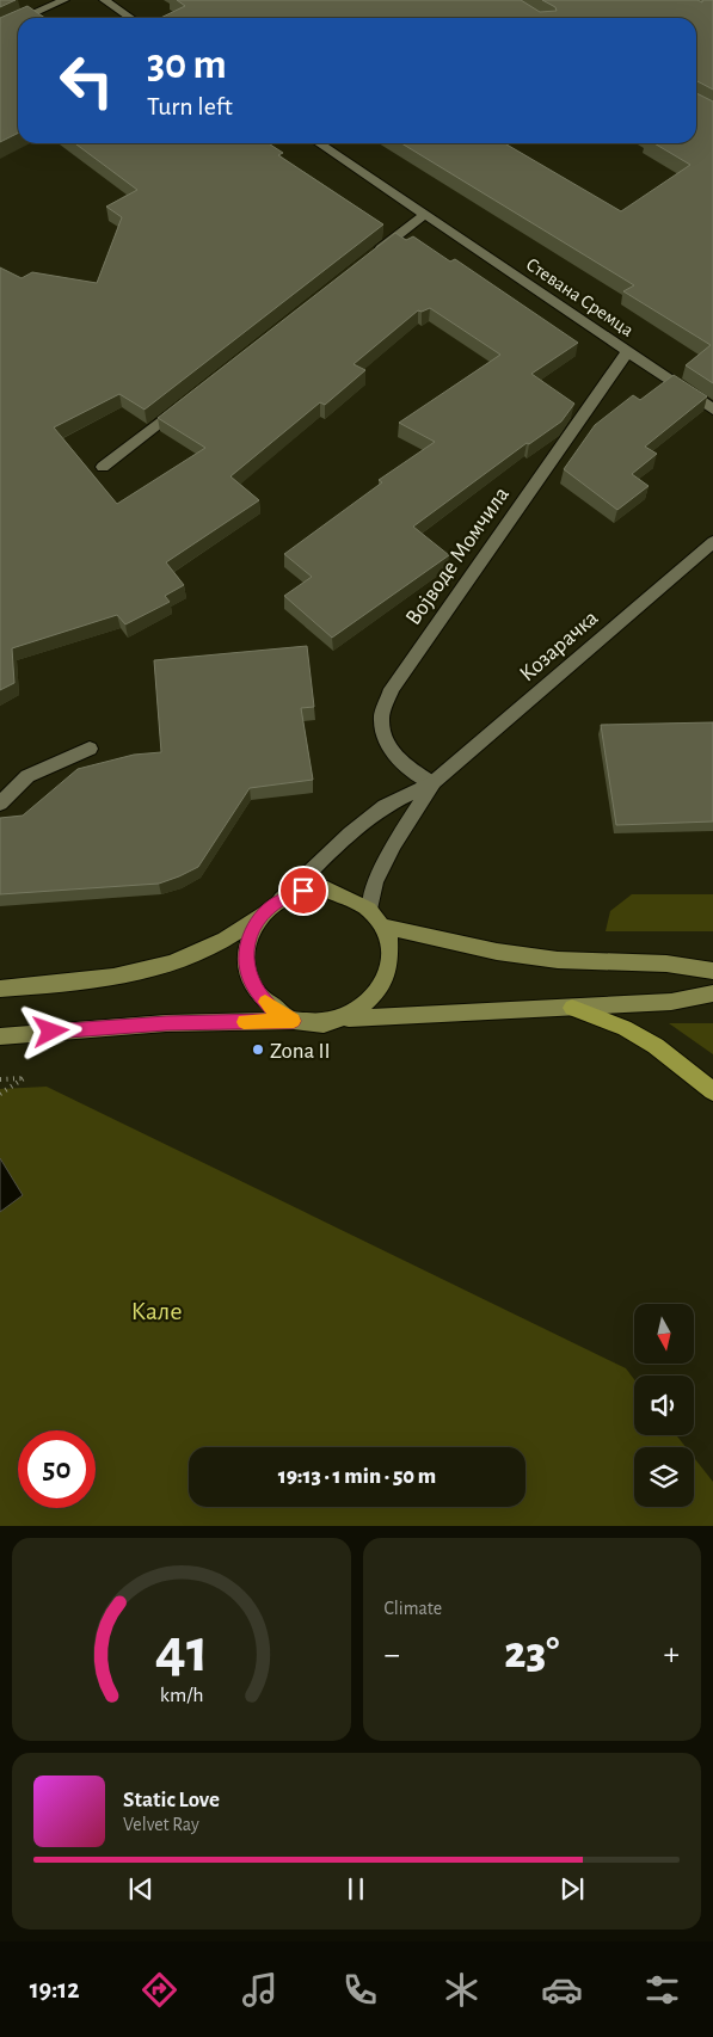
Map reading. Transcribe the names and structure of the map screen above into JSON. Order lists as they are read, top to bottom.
{
  "streets": {
    "street": ["Стевана Сремца", "Војводе Момчила", "Козарачка"]
  },
  "crossings": [
    ["Стевана Сремца", "Војводе Момчила"],
    ["Војводе Момчила", "Козарачка"]
  ],
  "parks": ["Кале"],
  "places": ["Zona II"],
  "north": "bottom",
  "page": {
    "turn": ["30 m", "Turn left"],
    "limit": "50",
    "trip": "19:13 · 1 min · 50 m",
    "tile": "Climate",
    "heat": ["−", "23°", "+"],
    "song": ["Static Love", "Velvet Ray"],
    "tabs": "19:12",
    "gauge": ["41", "km/h"]
  }
}
